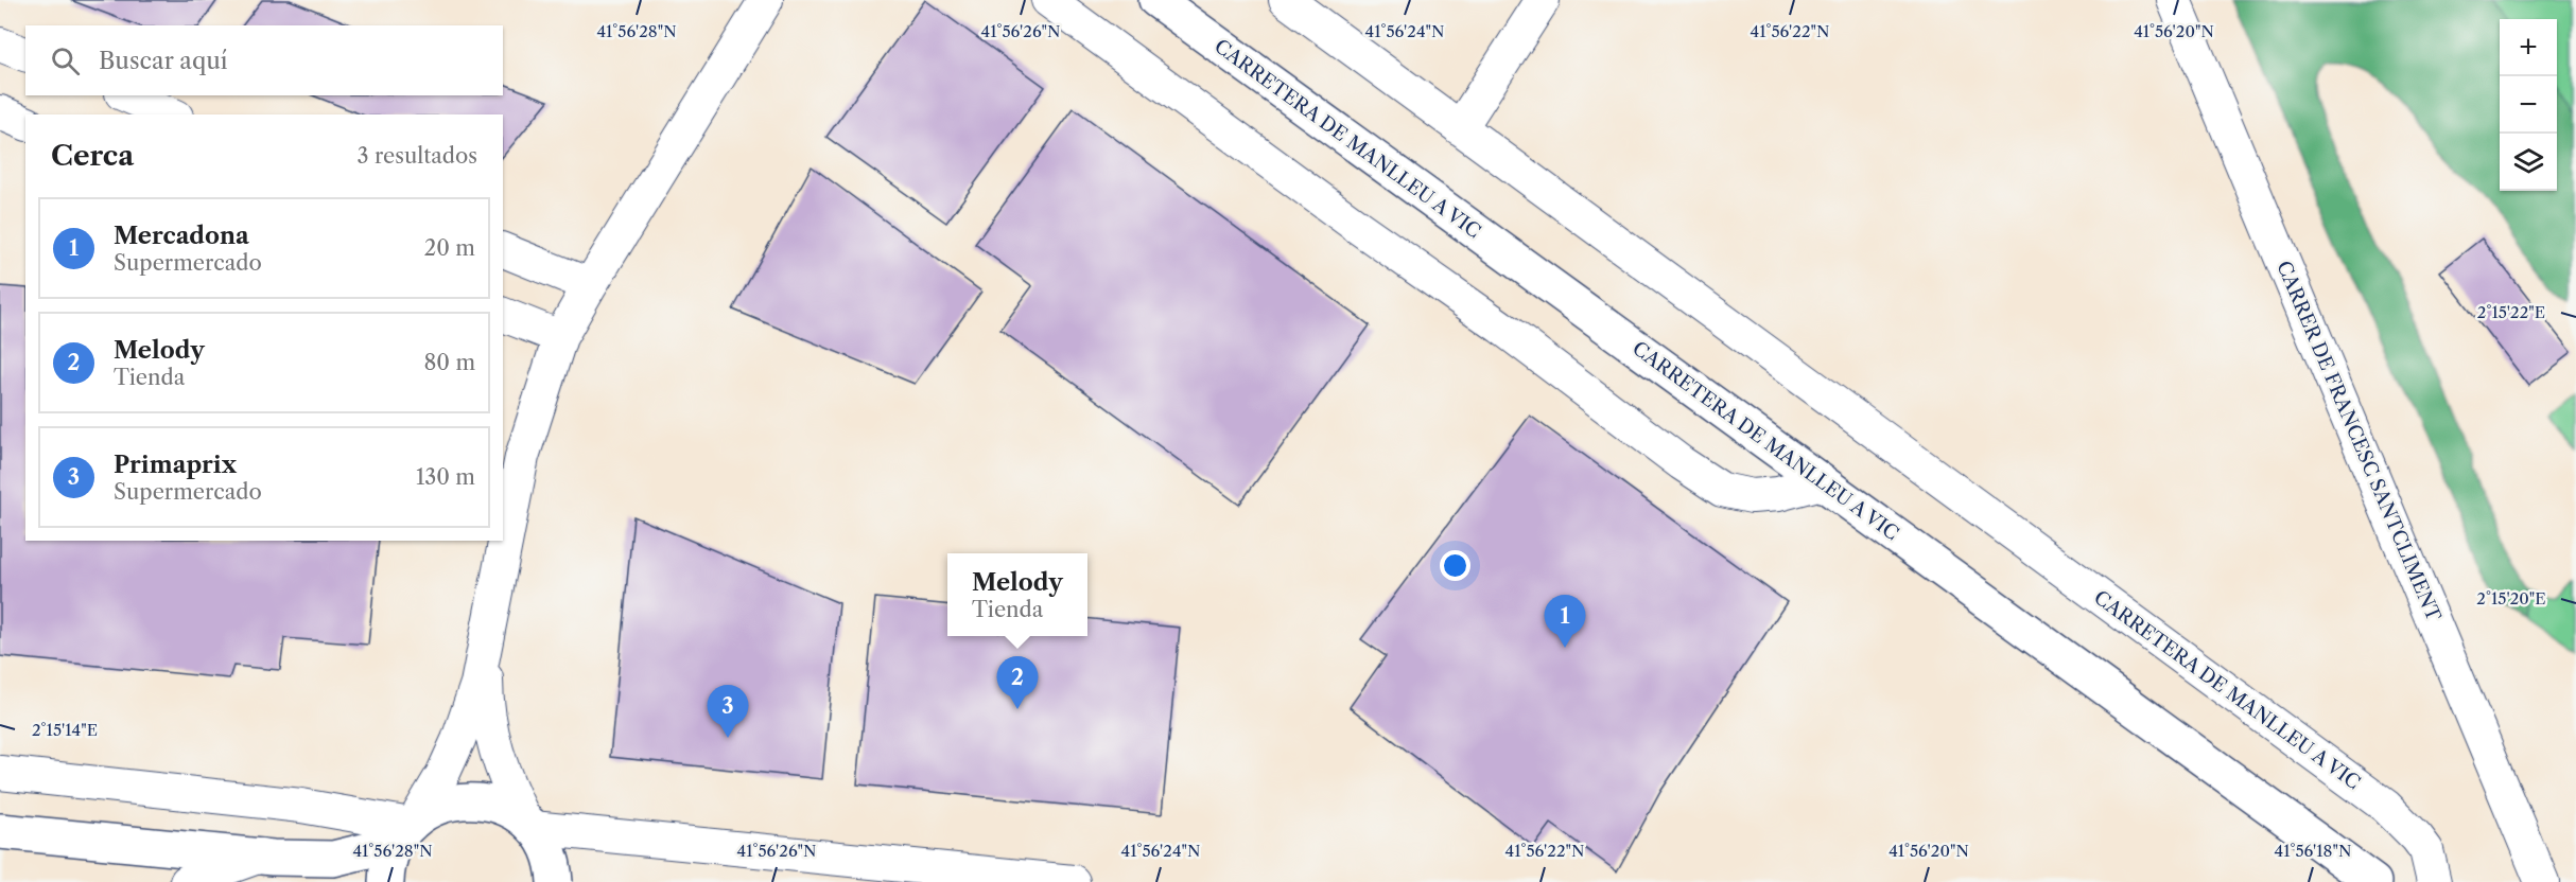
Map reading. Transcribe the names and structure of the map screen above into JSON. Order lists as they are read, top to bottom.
{
  "streets": {
    "street": ["CARRETERA DE MANLLEU A VIC", "CARRER DE FRANCESC SANTCLIMENT"]
  },
  "page": {
    "map_buttons": ["+", "−"],
    "search": "Buscar aquí",
    "heading": ["Cerca", "3 resultados"],
    "list": [
      {
        "mark": "1",
        "name": "Mercadona",
        "note": "Supermercado",
        "value": "20 m"
      },
      {
        "mark": "2",
        "name": "Melody",
        "note": "Tienda",
        "value": "80 m"
      },
      {
        "mark": "3",
        "name": "Primaprix",
        "note": "Supermercado",
        "value": "130 m"
      }
    ],
    "popup": ["Melody", "Tienda"],
    "pins": ["1", "2", "3"]
  },
  "coordinates": [
    "41°56'28\"N",
    "41°56'26\"N",
    "41°56'24\"N",
    "41°56'22\"N",
    "41°56'20\"N",
    "2°15'22\"E",
    "2°15'20\"E",
    "2°15'14\"E",
    "41°56'18\"N"
  ]
}
